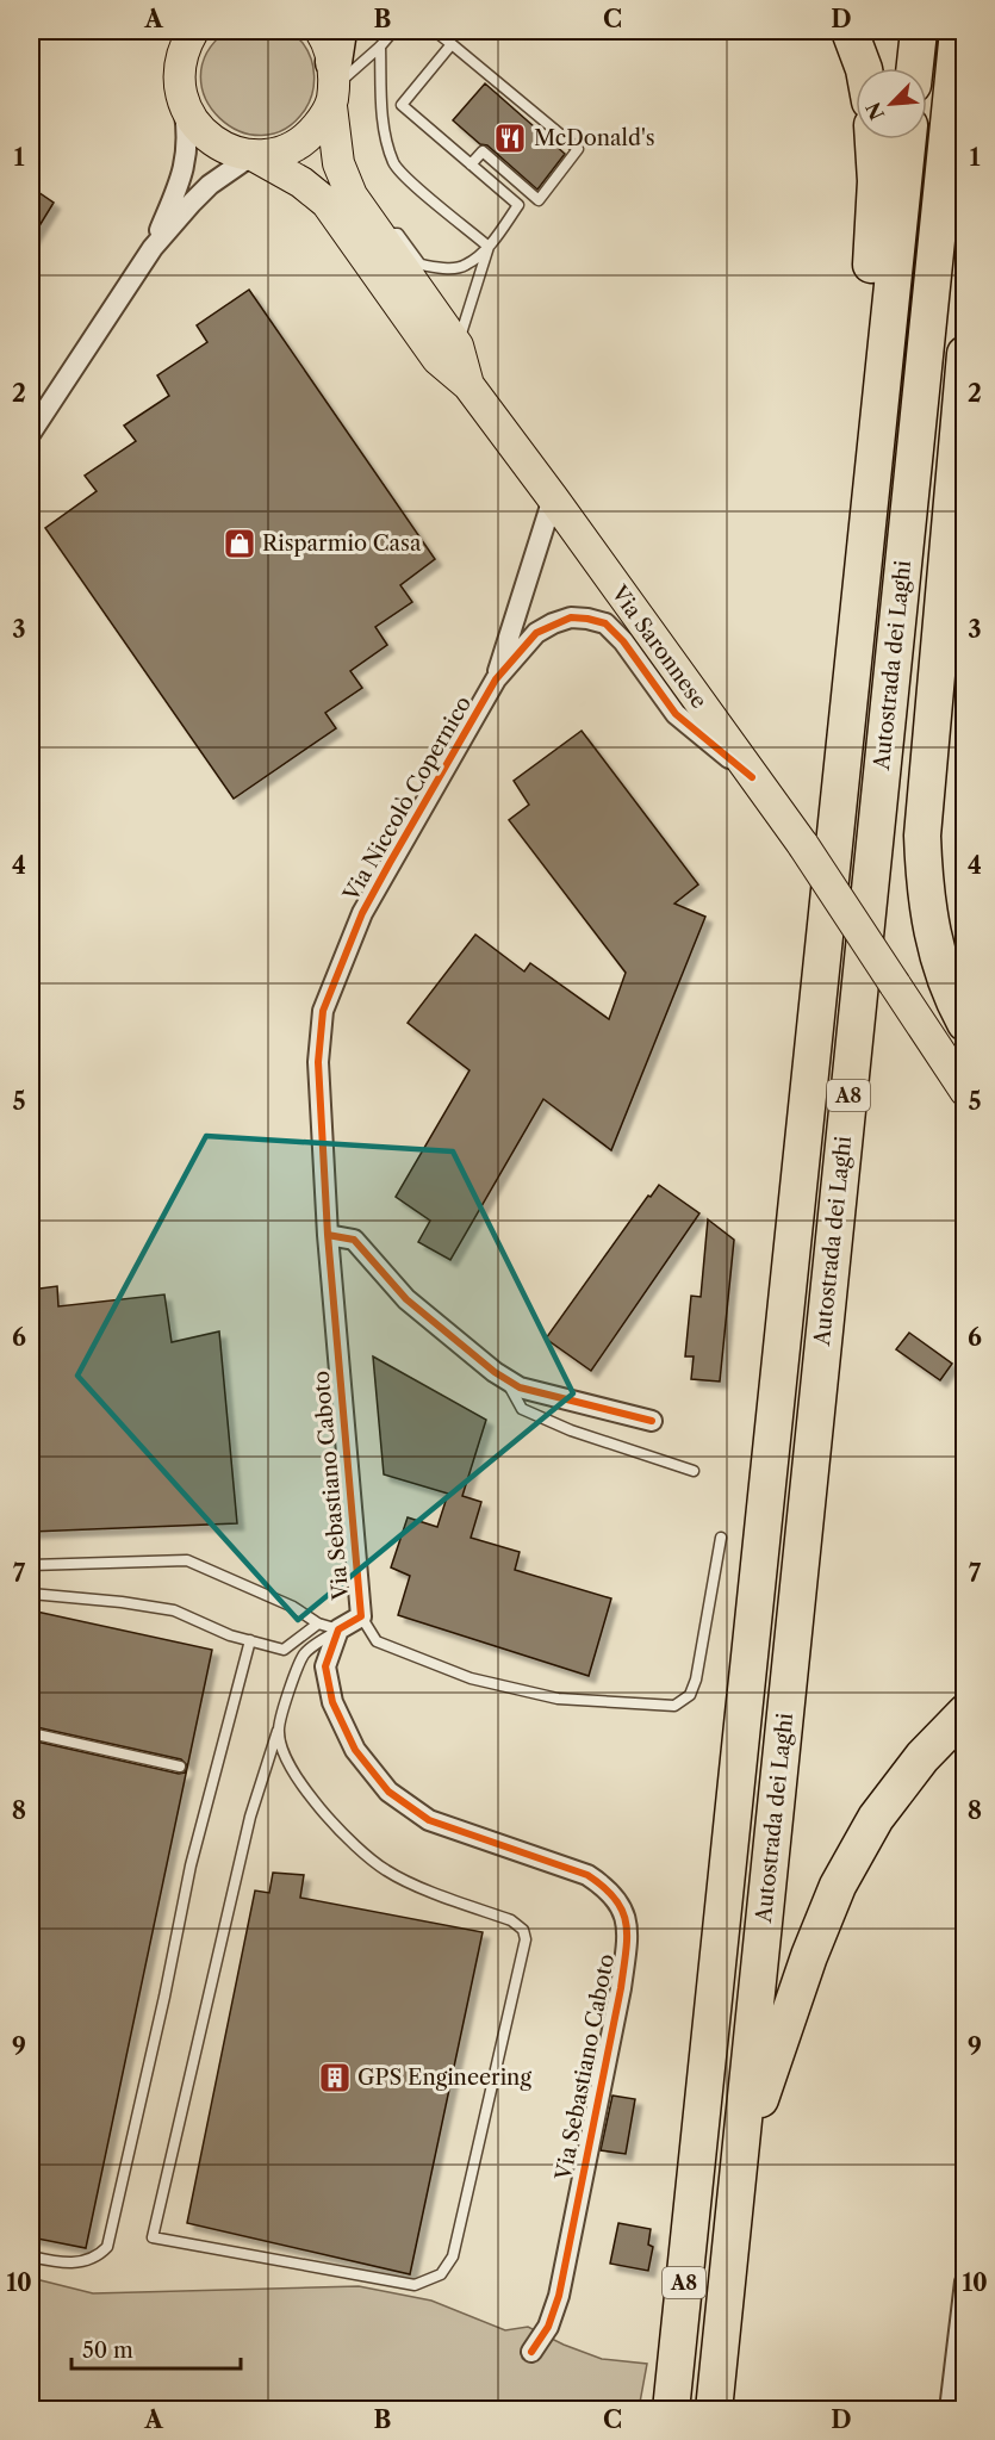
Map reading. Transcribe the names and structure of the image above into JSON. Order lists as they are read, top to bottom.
{
  "streets": {
    "highway": ["Autostrada dei Laghi", "A8"],
    "main road": ["Via Saronnese"],
    "street": ["Via Niccolò Copernico", "Via Sebastiano Caboto"]
  },
  "crossings": [
    ["Via Saronnese", "Via Niccolò Copernico"],
    ["Via Niccolò Copernico", "Via Sebastiano Caboto"]
  ],
  "places": {
    "restaurant": ["McDonald's"],
    "shop": ["Risparmio Casa"],
    "building": ["GPS Engineering"]
  },
  "scale_bar": "50 m",
  "north": "bottom left",
  "grid": {
    "columns": [
      "A",
      "B",
      "C",
      "D"
    ],
    "rows": [
      "1",
      "2",
      "3",
      "4",
      "5",
      "6",
      "7",
      "8",
      "9",
      "10"
    ]
  }
}
